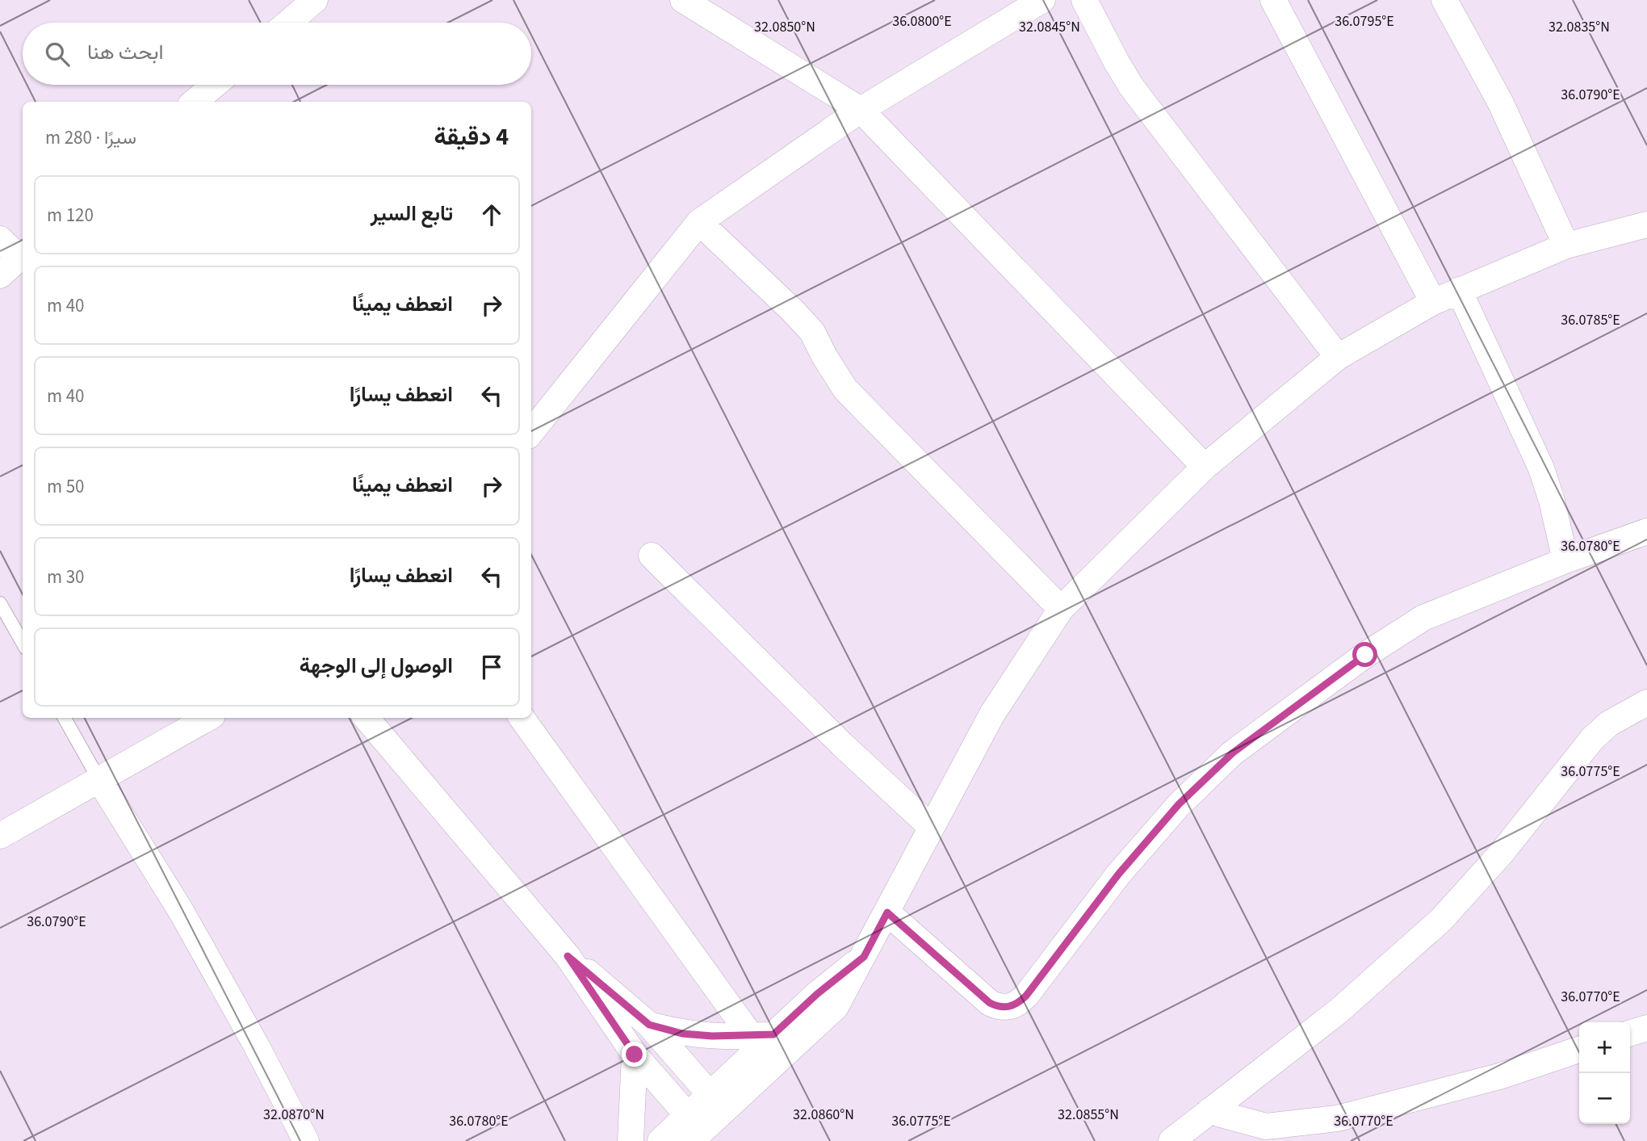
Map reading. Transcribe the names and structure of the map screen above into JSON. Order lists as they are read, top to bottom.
{
  "page": {
    "search": "ابحث هنا",
    "heading": ["4 دقيقة", "سيرًا · 280 m"],
    "list": [
      ["تابع السير", "120 m"],
      ["انعطف يمينًا", "40 m"],
      ["انعطف يسارًا", "40 m"],
      ["انعطف يمينًا", "50 m"],
      ["انعطف يسارًا", "30 m"],
      "الوصول إلى الوجهة"
    ],
    "map_buttons": ["+", "−"]
  },
  "coordinates": [
    "36.0800°E",
    "36.0795°E",
    "32.0850°N",
    "32.0845°N",
    "32.0835°N",
    "36.0790°E",
    "36.0785°E",
    "36.0780°E",
    "36.0775°E",
    "36.0770°E",
    "32.0870°N",
    "32.0860°N",
    "32.0855°N"
  ]
}
